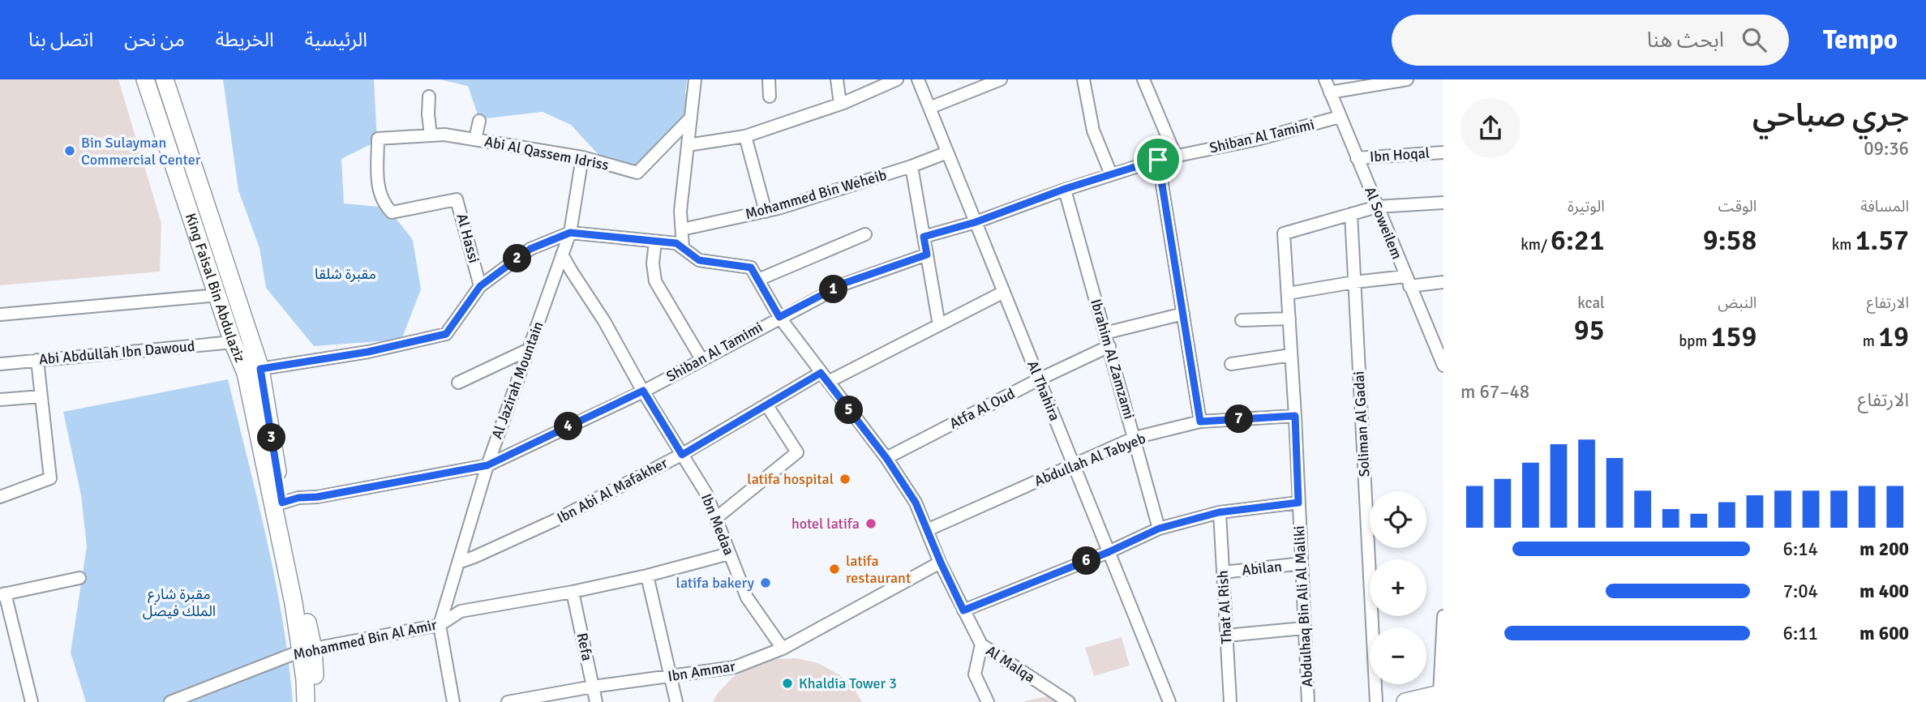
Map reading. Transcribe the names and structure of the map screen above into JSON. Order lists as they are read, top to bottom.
{
  "streets": {
    "street": [
      "Shiban Al Tamimi",
      "Abi Al Qassem Idriss",
      "Ibn Hoqal",
      "Mohammed Bin Weheib",
      "Al Soweilem",
      "Al Hassi",
      "King Faisal Bin Abdulaziz",
      "Abi Abdullah Ibn Dawoud",
      "Ibrahim Al Zamzami",
      "Al Jazirah Mountain",
      "Al Thahira",
      "Atfa Al Oud",
      "Soliman Al Gadai",
      "Abdullah Al Tabyeb",
      "Ibn Abi Al Mafakher",
      "Ibn Medaa",
      "Abilan",
      "Abdulhaq Bin Ali Al Maliki",
      "That Al Rish",
      "Mohammed Bin Al Amir",
      "Refa",
      "Al Malqa",
      "Ibn Ammar"
    ]
  },
  "crossings": [
    ["Shiban Al Tamimi", "Al Soweilem"],
    ["Shiban Al Tamimi", "King Faisal Bin Abdulaziz"],
    ["Shiban Al Tamimi", "Ibrahim Al Zamzami"],
    ["Shiban Al Tamimi", "Al Jazirah Mountain"],
    ["Shiban Al Tamimi", "Al Thahira"],
    ["Shiban Al Tamimi", "Ibn Medaa"],
    ["Abi Al Qassem Idriss", "Al Hassi"],
    ["Abi Al Qassem Idriss", "Al Jazirah Mountain"],
    ["Ibn Hoqal", "Al Soweilem"],
    ["Mohammed Bin Weheib", "Al Thahira"],
    ["Al Soweilem", "Abdulhaq Bin Ali Al Maliki"],
    ["King Faisal Bin Abdulaziz", "Abi Abdullah Ibn Dawoud"],
    ["King Faisal Bin Abdulaziz", "Mohammed Bin Al Amir"],
    ["Ibrahim Al Zamzami", "Atfa Al Oud"],
    ["Ibrahim Al Zamzami", "Abdullah Al Tabyeb"],
    ["Al Jazirah Mountain", "Ibn Abi Al Mafakher"],
    ["Al Jazirah Mountain", "Ibn Medaa"],
    ["Al Jazirah Mountain", "Mohammed Bin Al Amir"],
    ["Al Thahira", "Atfa Al Oud"],
    ["Al Thahira", "Abdullah Al Tabyeb"],
    ["Al Thahira", "Ibn Abi Al Mafakher"],
    ["Soliman Al Gadai", "Abdulhaq Bin Ali Al Maliki"],
    ["Abdullah Al Tabyeb", "Abdulhaq Bin Ali Al Maliki"],
    ["Ibn Abi Al Mafakher", "Ibn Medaa"],
    ["Ibn Medaa", "Mohammed Bin Al Amir"],
    ["Ibn Medaa", "Ibn Ammar"],
    ["Abilan", "Abdulhaq Bin Ali Al Maliki"],
    ["Abilan", "That Al Rish"],
    ["Mohammed Bin Al Amir", "Refa"],
    ["Refa", "Ibn Ammar"]
  ],
  "parks": ["مقبرة شلقا", "مقبرة شارع الملك فيصل"],
  "places": [
    "Bin Sulayman Commercial Center",
    "latifa hospital",
    "hotel latifa",
    "latifa restaurant",
    "latifa bakery",
    "Khaldia Tower 3"
  ],
  "page": {
    "header": "Tempo",
    "search": "ابحث هنا",
    "nav": [
      "الرئيسية",
      "الخريطة",
      "من نحن",
      "اتصل بنا"
    ],
    "heading": ["جري صباحي", "09:36"],
    "stats": [
      ["المسافة", "1.57 km"],
      ["الوقت", "9:58"],
      ["الوتيرة", "6:21 /km"],
      ["الارتفاع", "19 m"],
      ["النبض", "159 bpm"],
      ["kcal", "95"]
    ],
    "pins": [
      "2",
      "1",
      "5",
      "7",
      "4",
      "3",
      "6"
    ],
    "chart": ["الارتفاع", "48–67 m"],
    "map_buttons": ["+", "−"],
    "list": [
      {
        "name": "200 m",
        "note": "6:14"
      },
      {
        "name": "400 m",
        "note": "7:04"
      },
      {
        "name": "600 m",
        "note": "6:11"
      }
    ]
  }
}
